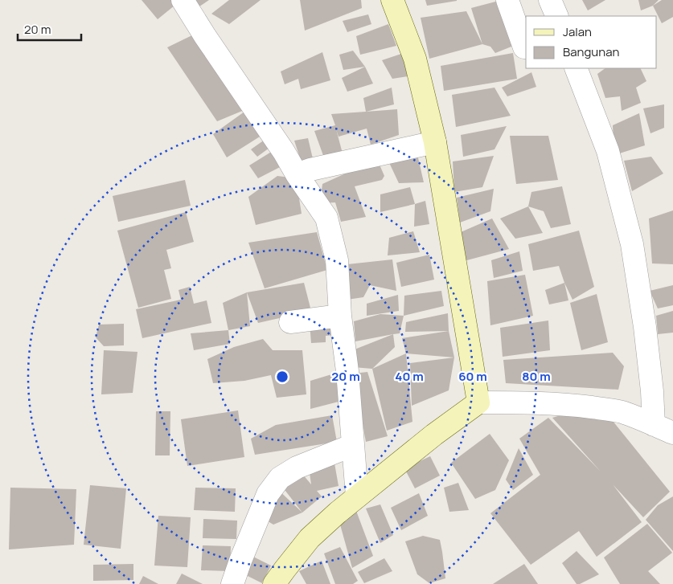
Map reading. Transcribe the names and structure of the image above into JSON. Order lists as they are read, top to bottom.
{
  "legend": ["Jalan", "Bangunan"],
  "scale_bar": "20 m",
  "rings": [
    "20 m",
    "40 m",
    "60 m",
    "80 m"
  ]
}
